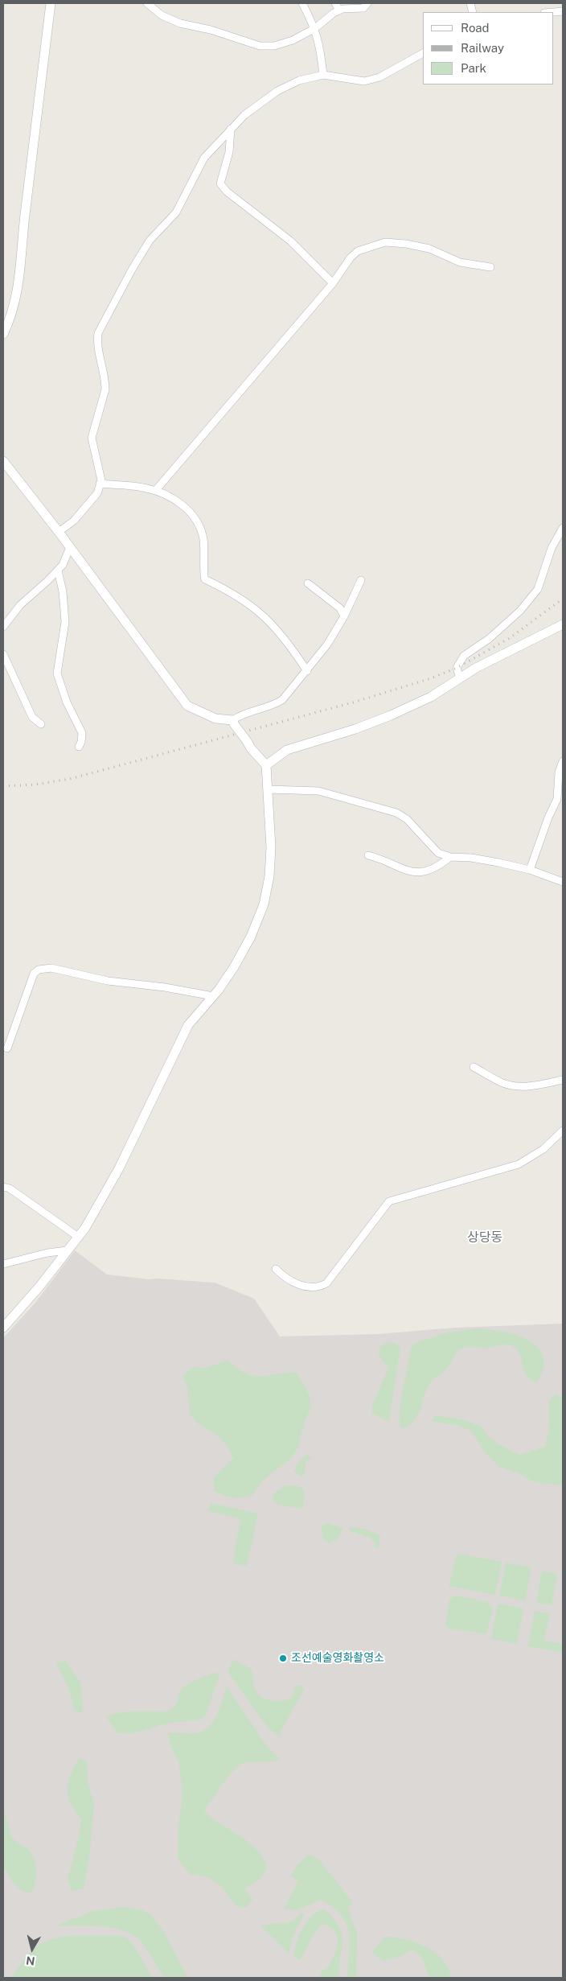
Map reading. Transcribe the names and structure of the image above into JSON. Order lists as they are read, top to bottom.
{
  "districts": ["상당동"],
  "places": ["조선예술영화촬영소"],
  "legend": ["Road", "Railway", "Park"],
  "north": "bottom"
}
